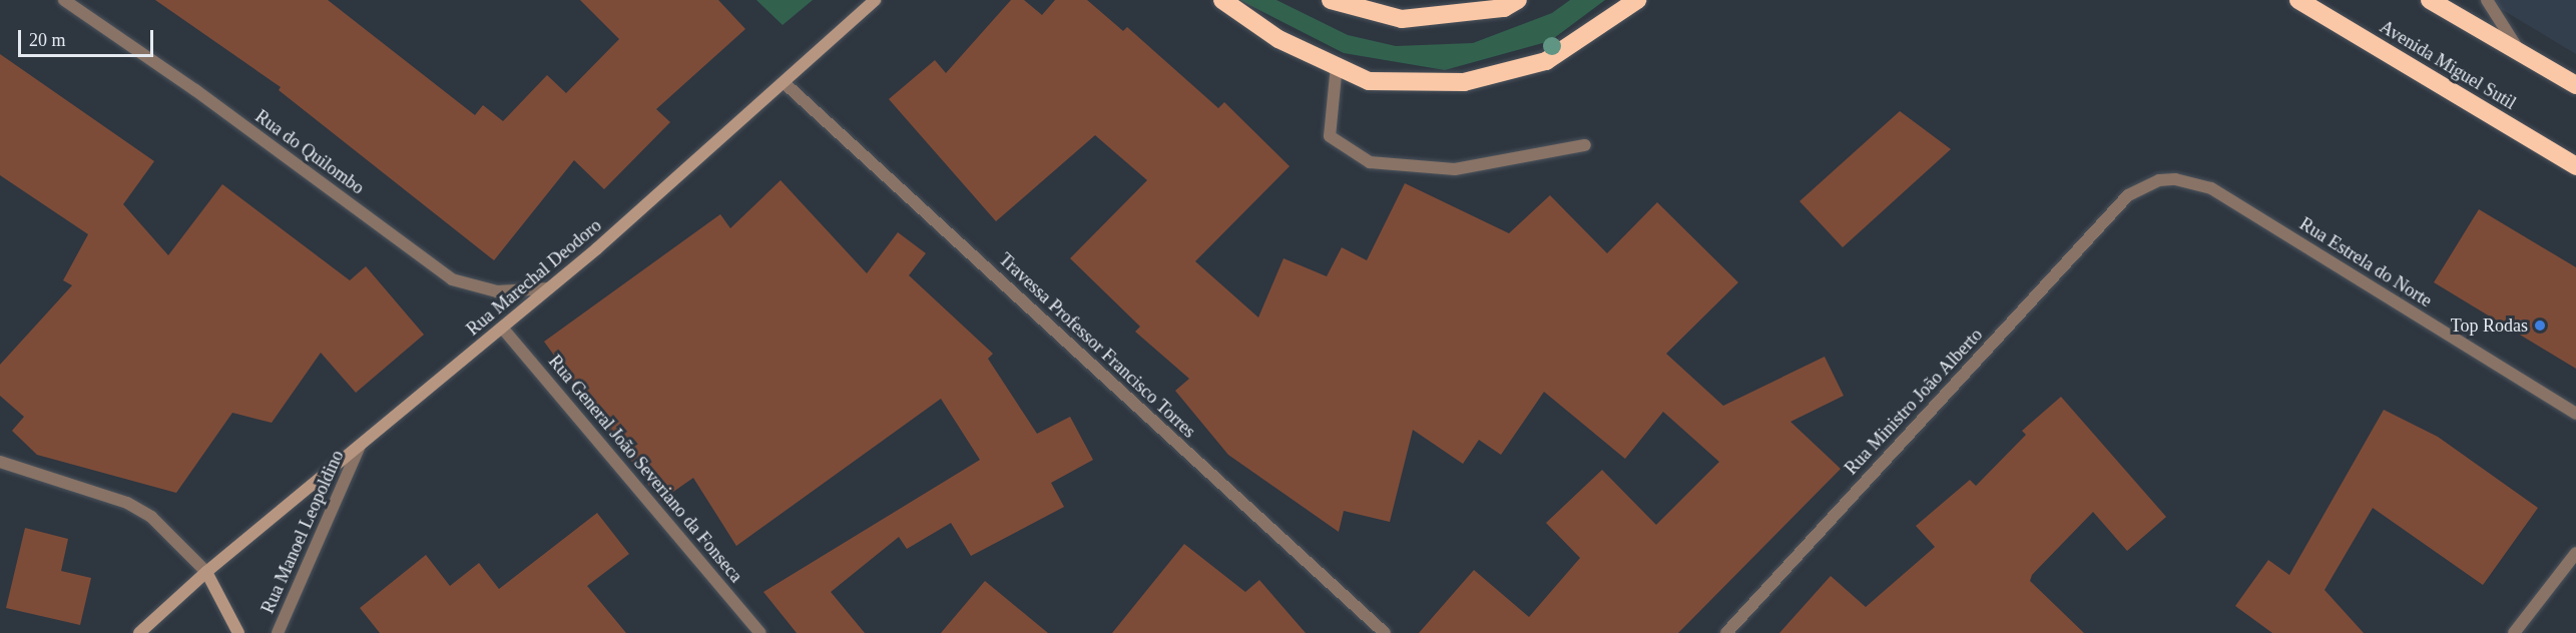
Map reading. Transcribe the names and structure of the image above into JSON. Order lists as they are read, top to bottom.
{
  "streets": {
    "highway": ["Avenida Miguel Sutil"],
    "main road": ["Rua Marechal Deodoro"],
    "street": [
      "Rua do Quilombo",
      "Rua Estrela do Norte",
      "Travessa Professor Francisco Torres",
      "Rua Ministro João Alberto",
      "Rua General João Severiano da Fonseca",
      "Rua Manoel Leopoldino"
    ]
  },
  "crossings": [
    ["Rua do Quilombo", "Rua Marechal Deodoro"],
    ["Rua Estrela do Norte", "Rua Ministro João Alberto"],
    ["Rua Marechal Deodoro", "Travessa Professor Francisco Torres"],
    ["Rua Marechal Deodoro", "Rua General João Severiano da Fonseca"],
    ["Rua Marechal Deodoro", "Rua Manoel Leopoldino"]
  ],
  "places": ["Top Rodas"],
  "scale_bar": "20 m"
}
